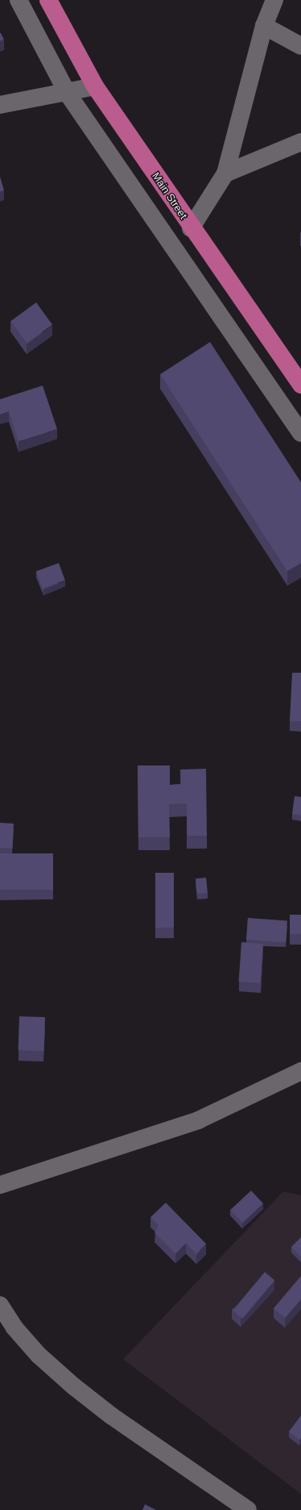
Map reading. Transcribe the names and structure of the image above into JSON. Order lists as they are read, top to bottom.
{
  "streets": {
    "highway": ["Main Street"]
  }
}
